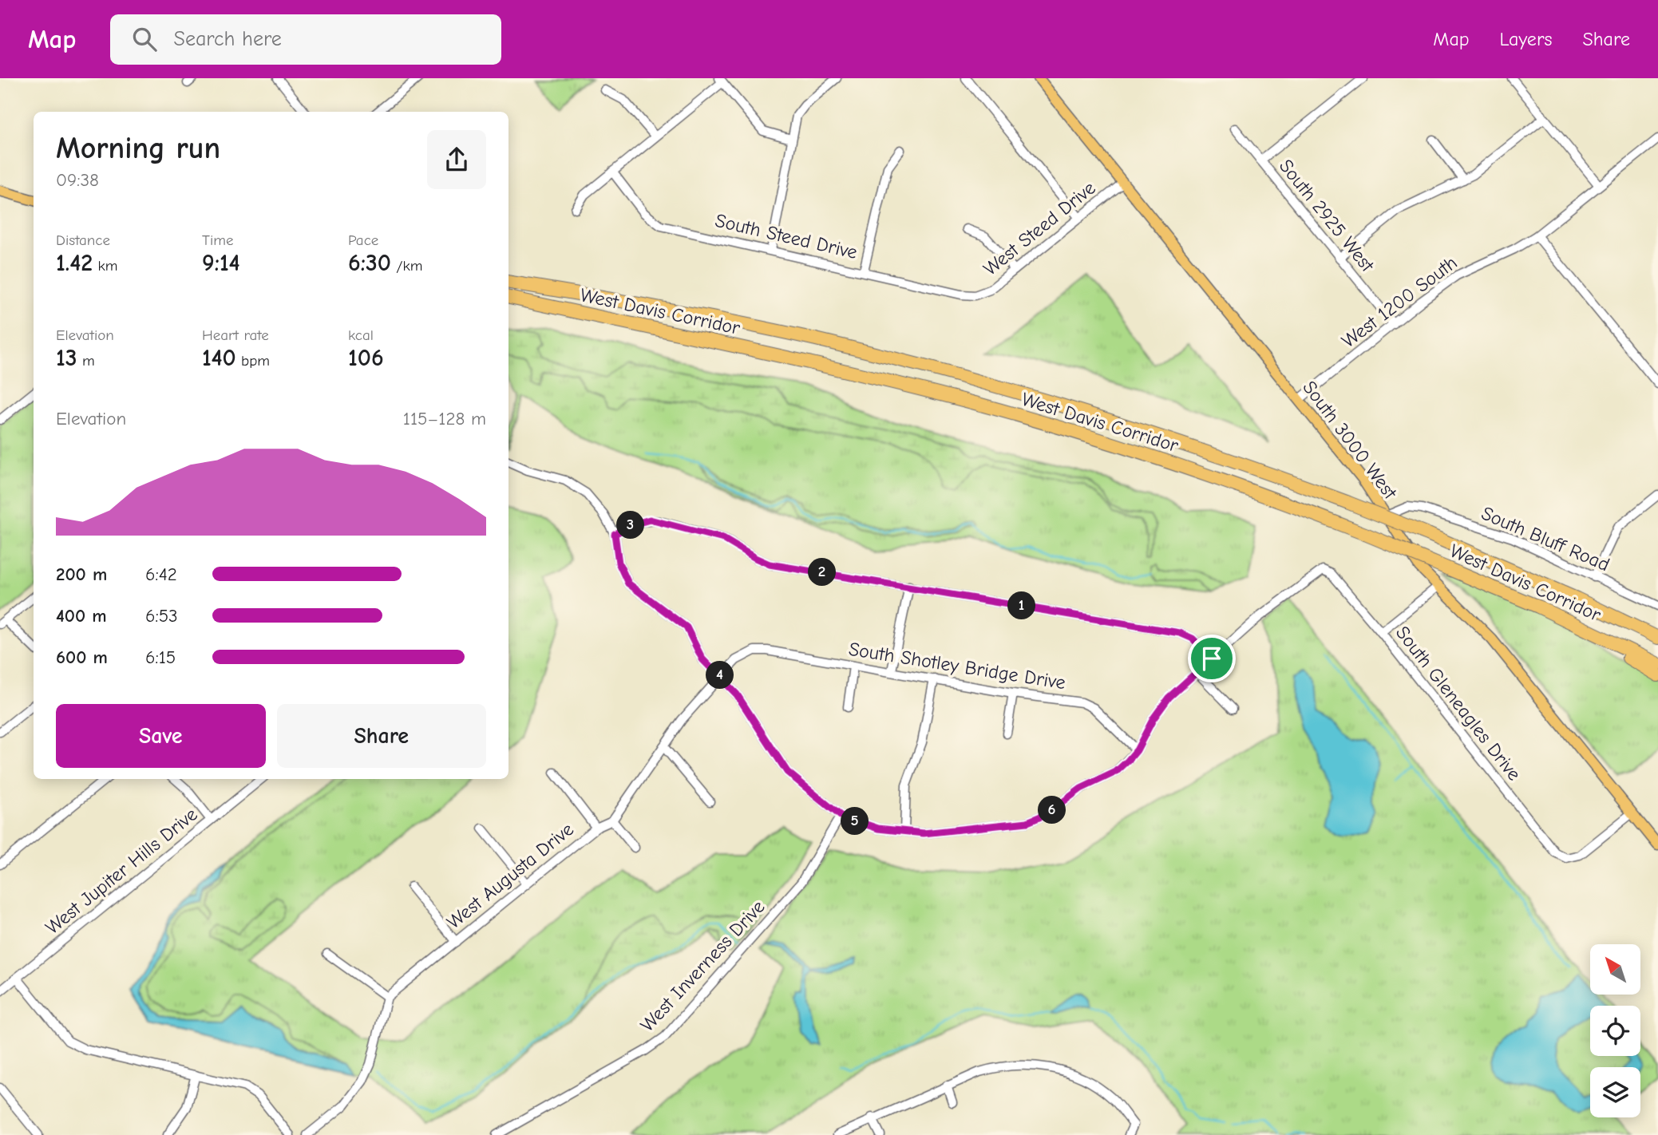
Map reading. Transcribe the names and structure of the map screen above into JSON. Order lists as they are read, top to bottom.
{
  "streets": {
    "highway": ["West Davis Corridor"],
    "main road": ["South 3000 West"],
    "street": [
      "South 2925 West",
      "West Steed Drive",
      "South Steed Drive",
      "West 1200 South",
      "South Bluff Road",
      "South Shotley Bridge Drive",
      "South Gleneagles Drive",
      "West Jupiter Hills Drive",
      "West Augusta Drive",
      "West Inverness Drive"
    ]
  },
  "crossings": [
    ["South 2925 West", "West 1200 South"],
    ["West Steed Drive", "South Steed Drive"],
    ["West Steed Drive", "South 3000 West"],
    ["West 1200 South", "South 3000 West"],
    ["South 3000 West", "South Bluff Road"],
    ["South 3000 West", "South Gleneagles Drive"]
  ],
  "north": "top left",
  "page": {
    "header": "Map",
    "search": "Search here",
    "nav": ["Map", "Layers", "Share"],
    "heading": ["Morning run", "09:38"],
    "stats": [
      ["Distance", "1.42 km"],
      ["Time", "9:14"],
      ["Pace", "6:30 /km"],
      ["Elevation", "13 m"],
      ["Heart rate", "140 bpm"],
      ["kcal", "106"]
    ],
    "chart": ["Elevation", "115–128 m"],
    "pins": [
      "3",
      "2",
      "1",
      "4",
      "6",
      "5"
    ],
    "list": [
      {
        "name": "200 m",
        "note": "6:42"
      },
      {
        "name": "400 m",
        "note": "6:53"
      },
      {
        "name": "600 m",
        "note": "6:15"
      }
    ],
    "buttons": ["Save", "Share"]
  }
}
